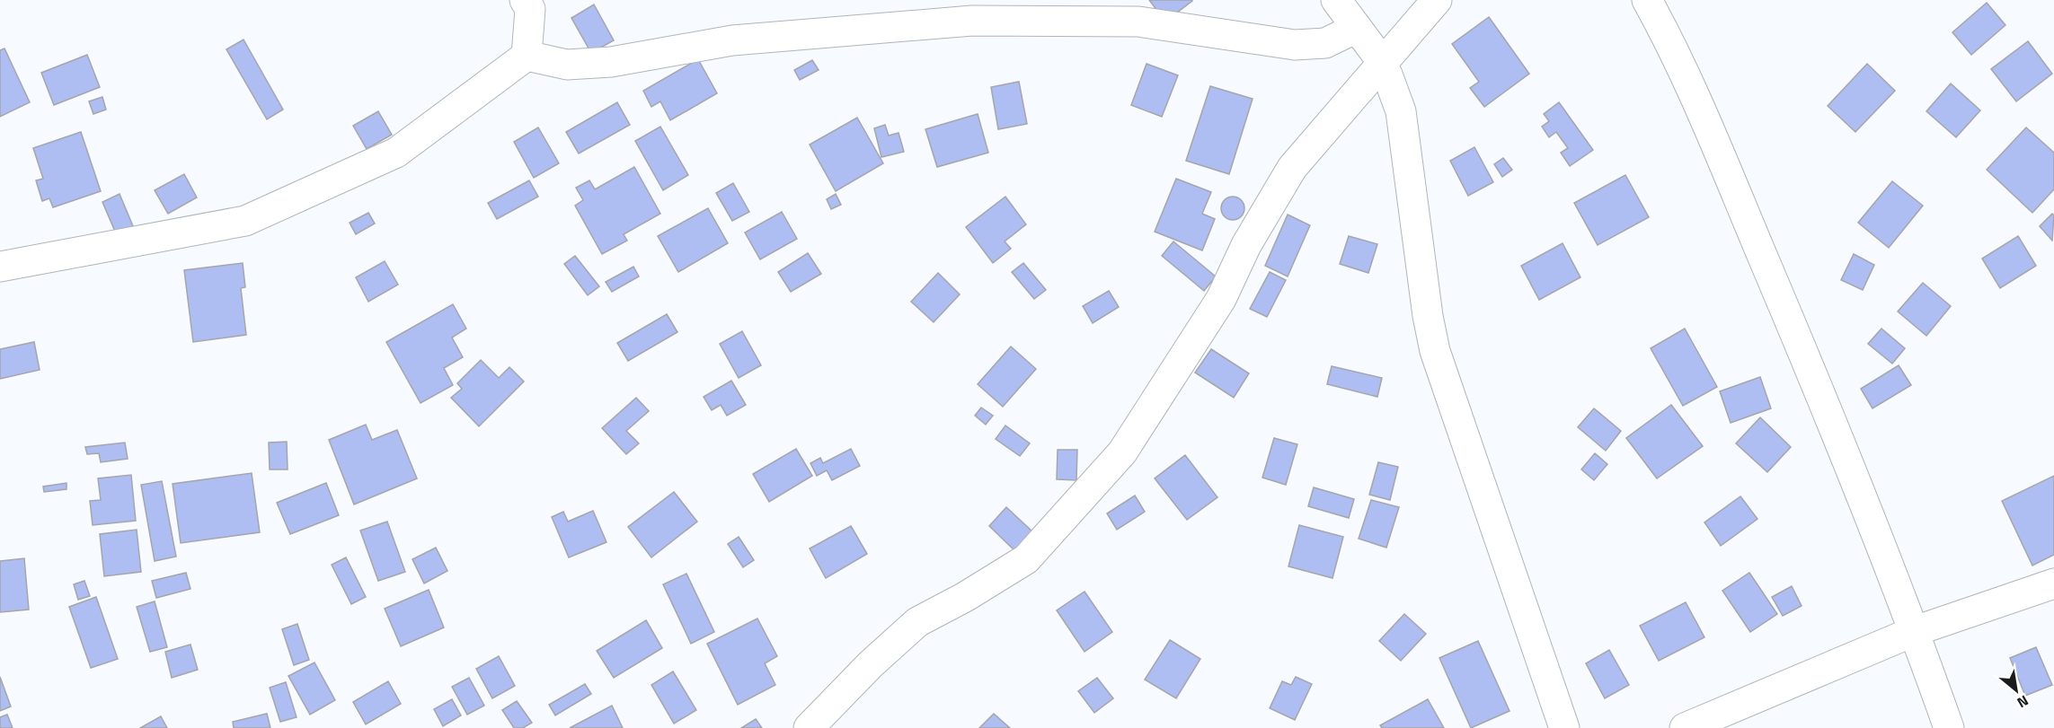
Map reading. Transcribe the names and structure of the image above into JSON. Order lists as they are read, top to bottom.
{
  "north": "bottom right"
}
